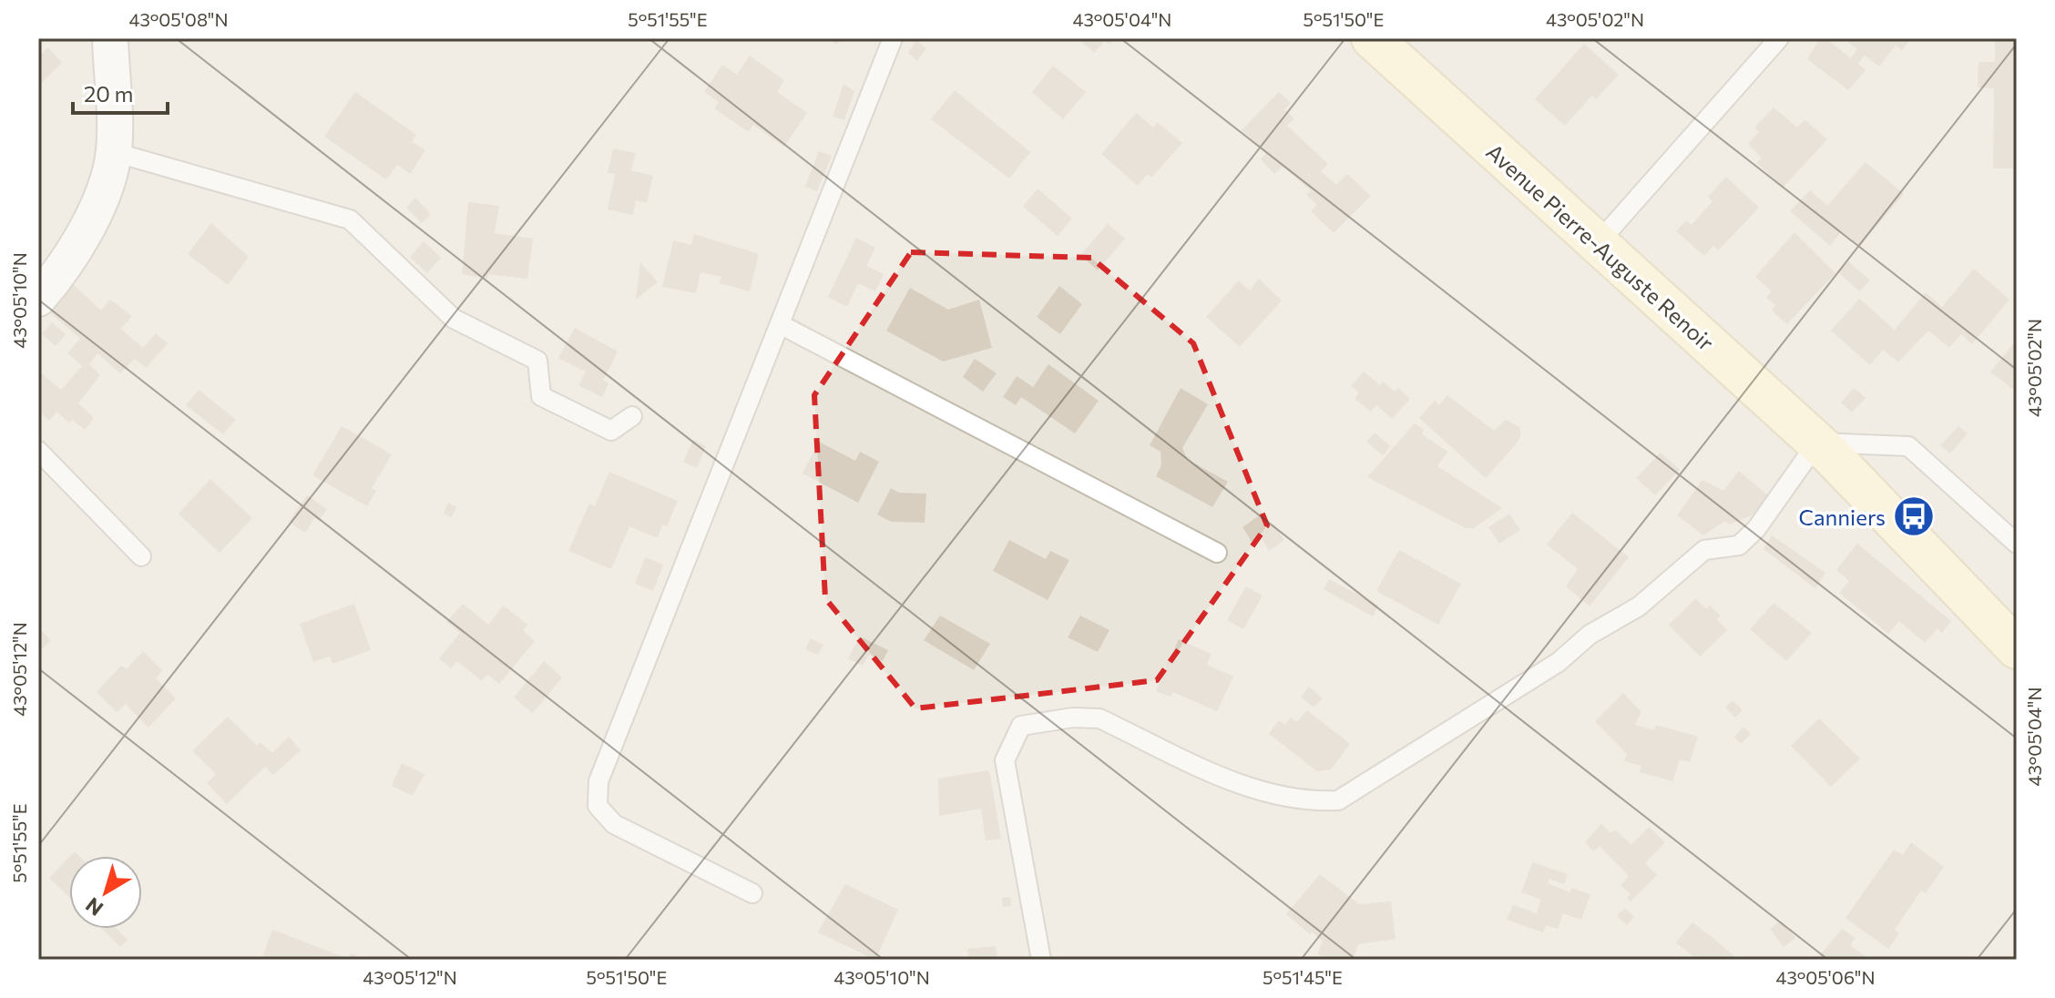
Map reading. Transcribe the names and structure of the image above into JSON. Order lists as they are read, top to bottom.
{
  "streets": {
    "main road": ["Avenue Pierre-Auguste Renoir"]
  },
  "places": {
    "bus stop": ["Canniers"]
  },
  "scale_bar": "20 m",
  "north": "bottom left",
  "coordinates": [
    "43°05'08\"N",
    "5°51'55\"E",
    "43°05'04\"N",
    "5°51'50\"E",
    "43°05'02\"N",
    "43°05'10\"N",
    "43°05'12\"N",
    "5°51'45\"E",
    "43°05'06\"N"
  ]
}
